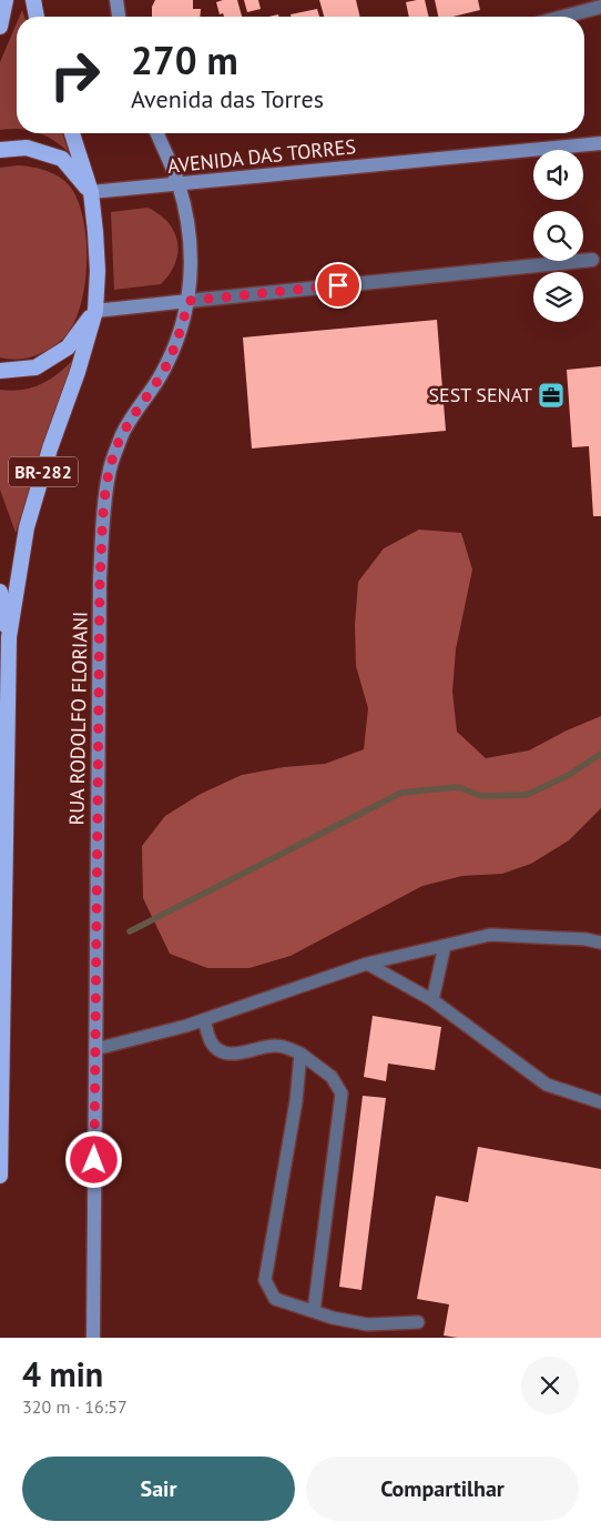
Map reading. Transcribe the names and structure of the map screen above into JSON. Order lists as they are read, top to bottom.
{
  "streets": {
    "highway": ["BR-282"],
    "main road": ["AVENIDA DAS TORRES", "RUA RODOLFO FLORIANI"]
  },
  "crossings": [
    ["AVENIDA DAS TORRES", "BR-282"],
    ["AVENIDA DAS TORRES", "RUA RODOLFO FLORIANI"]
  ],
  "places": {
    "office": ["SEST SENAT"]
  },
  "page": {
    "turn": ["270 m", "Avenida das Torres"],
    "heading": ["4 min", "320 m · 16:57"],
    "buttons": ["Sair", "Compartilhar"]
  }
}
